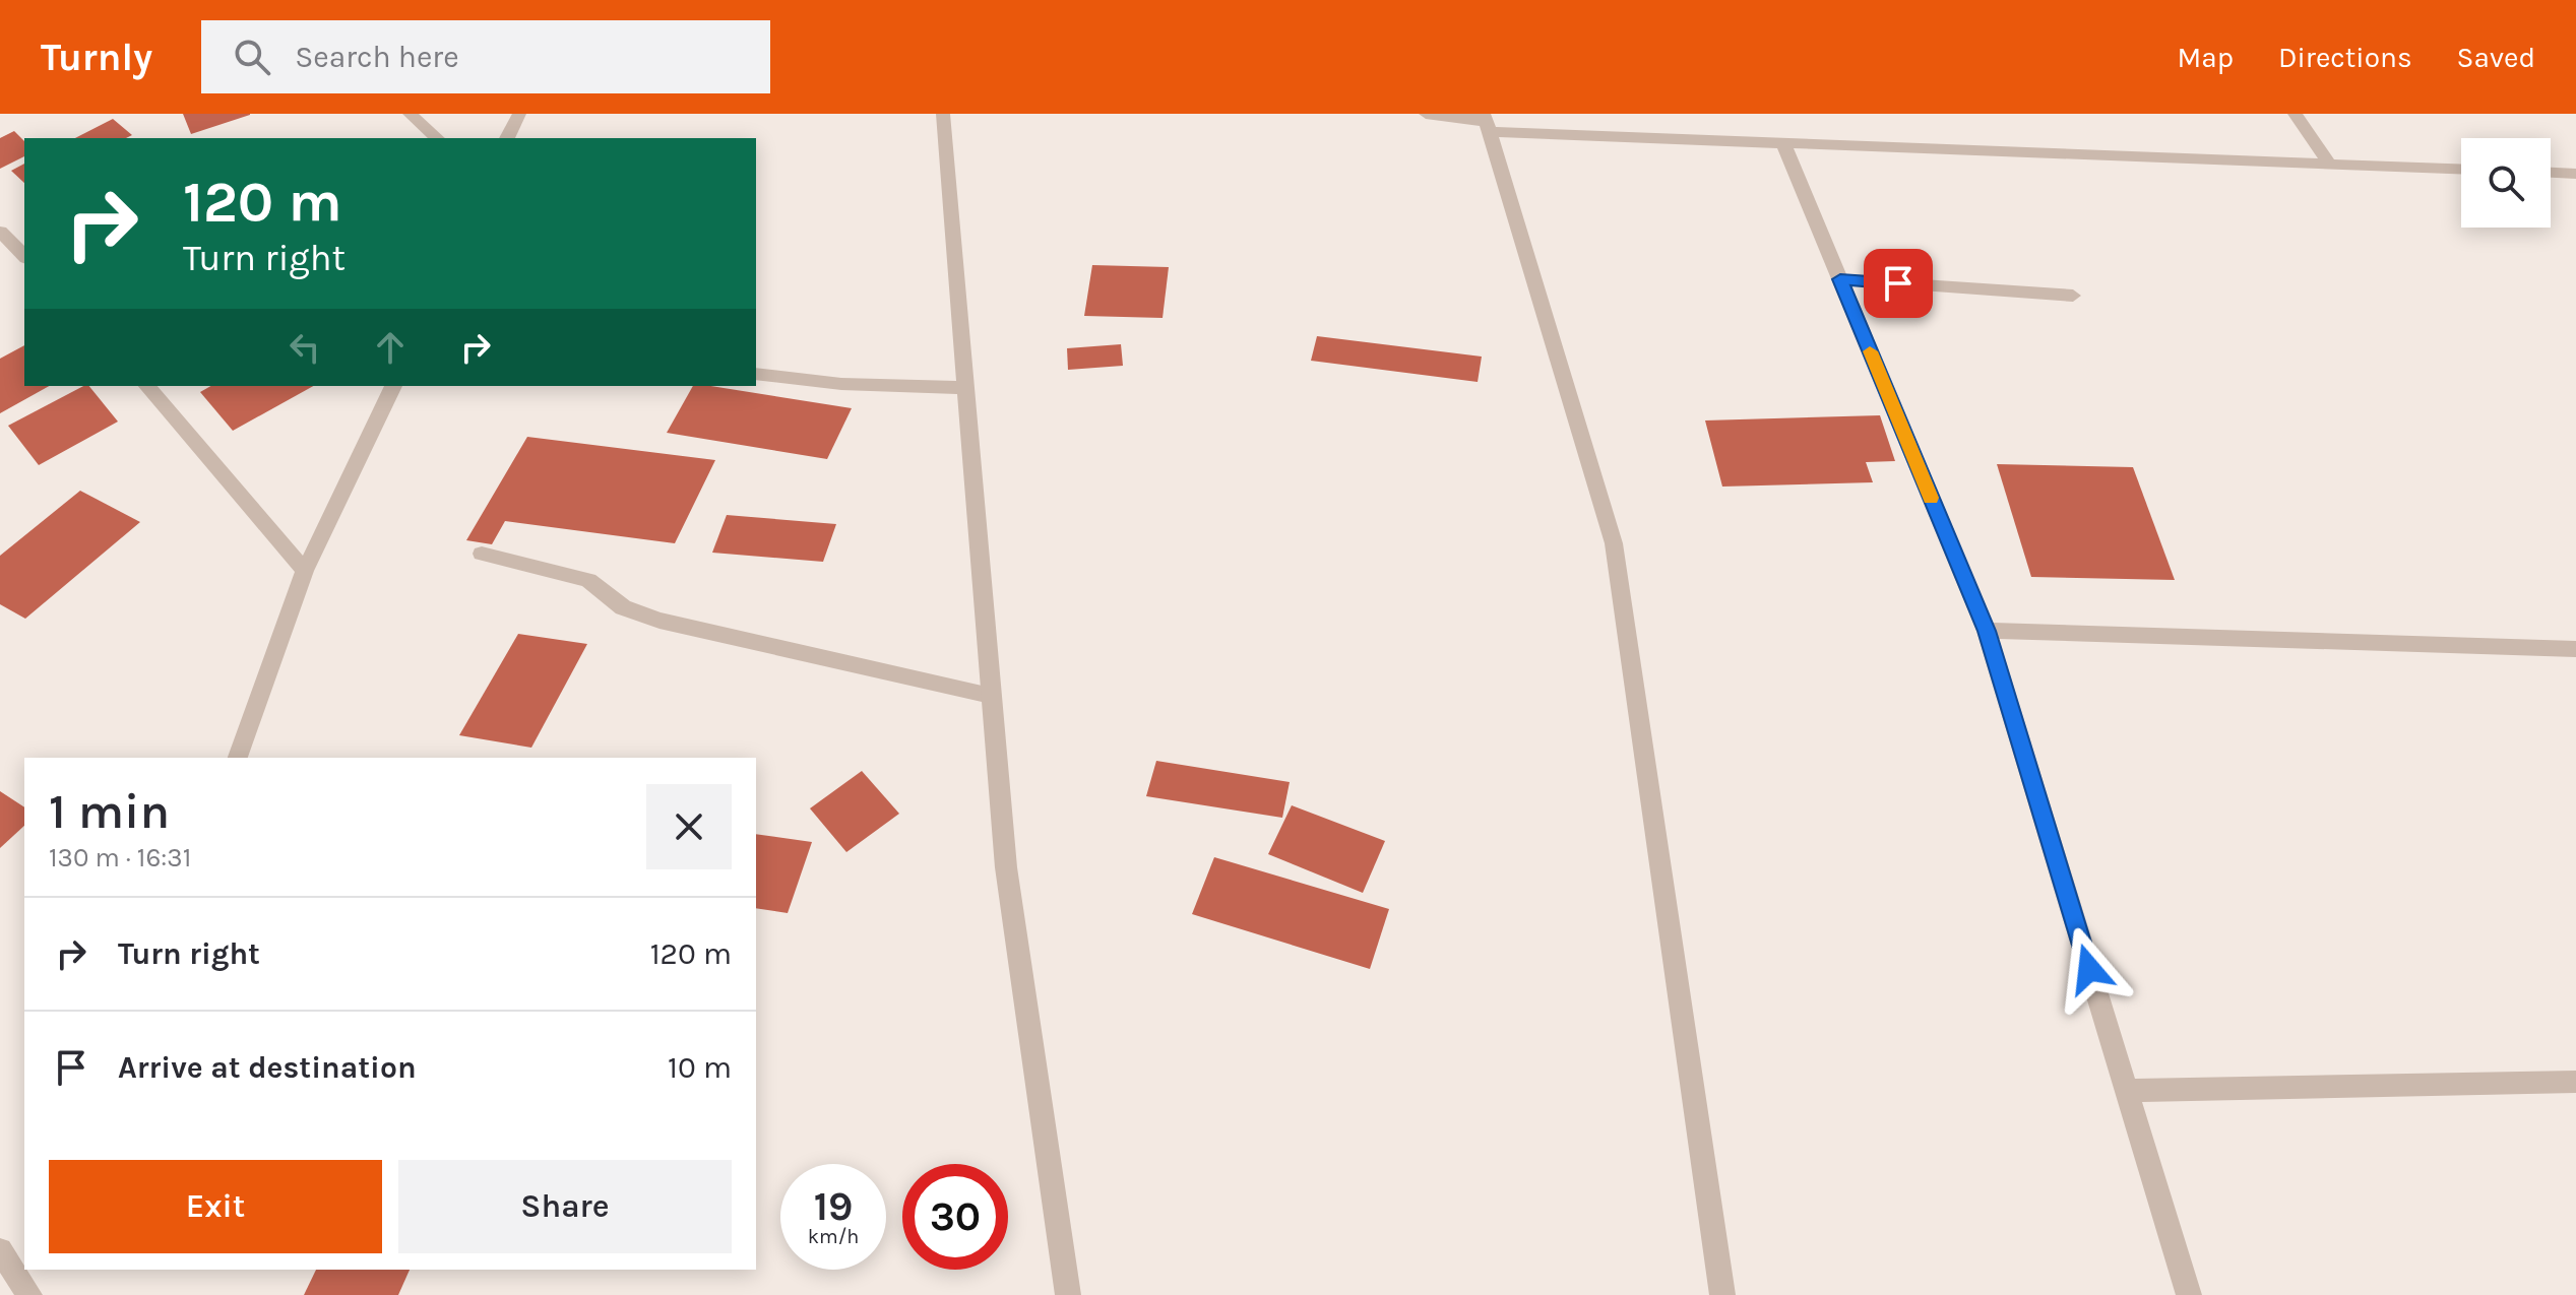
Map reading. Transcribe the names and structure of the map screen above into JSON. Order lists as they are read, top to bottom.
{
  "page": {
    "header": "Turnly",
    "search": "Search here",
    "nav": ["Map", "Directions", "Saved"],
    "turn": ["120 m", "Turn right"],
    "heading": ["1 min", "130 m · 16:31"],
    "list": [
      {
        "name": "Turn right",
        "value": "120 m"
      },
      {
        "name": "Arrive at destination",
        "value": "10 m"
      }
    ],
    "buttons": ["Exit", "Share"],
    "speed": "19 km/h",
    "limit": "30"
  }
}
